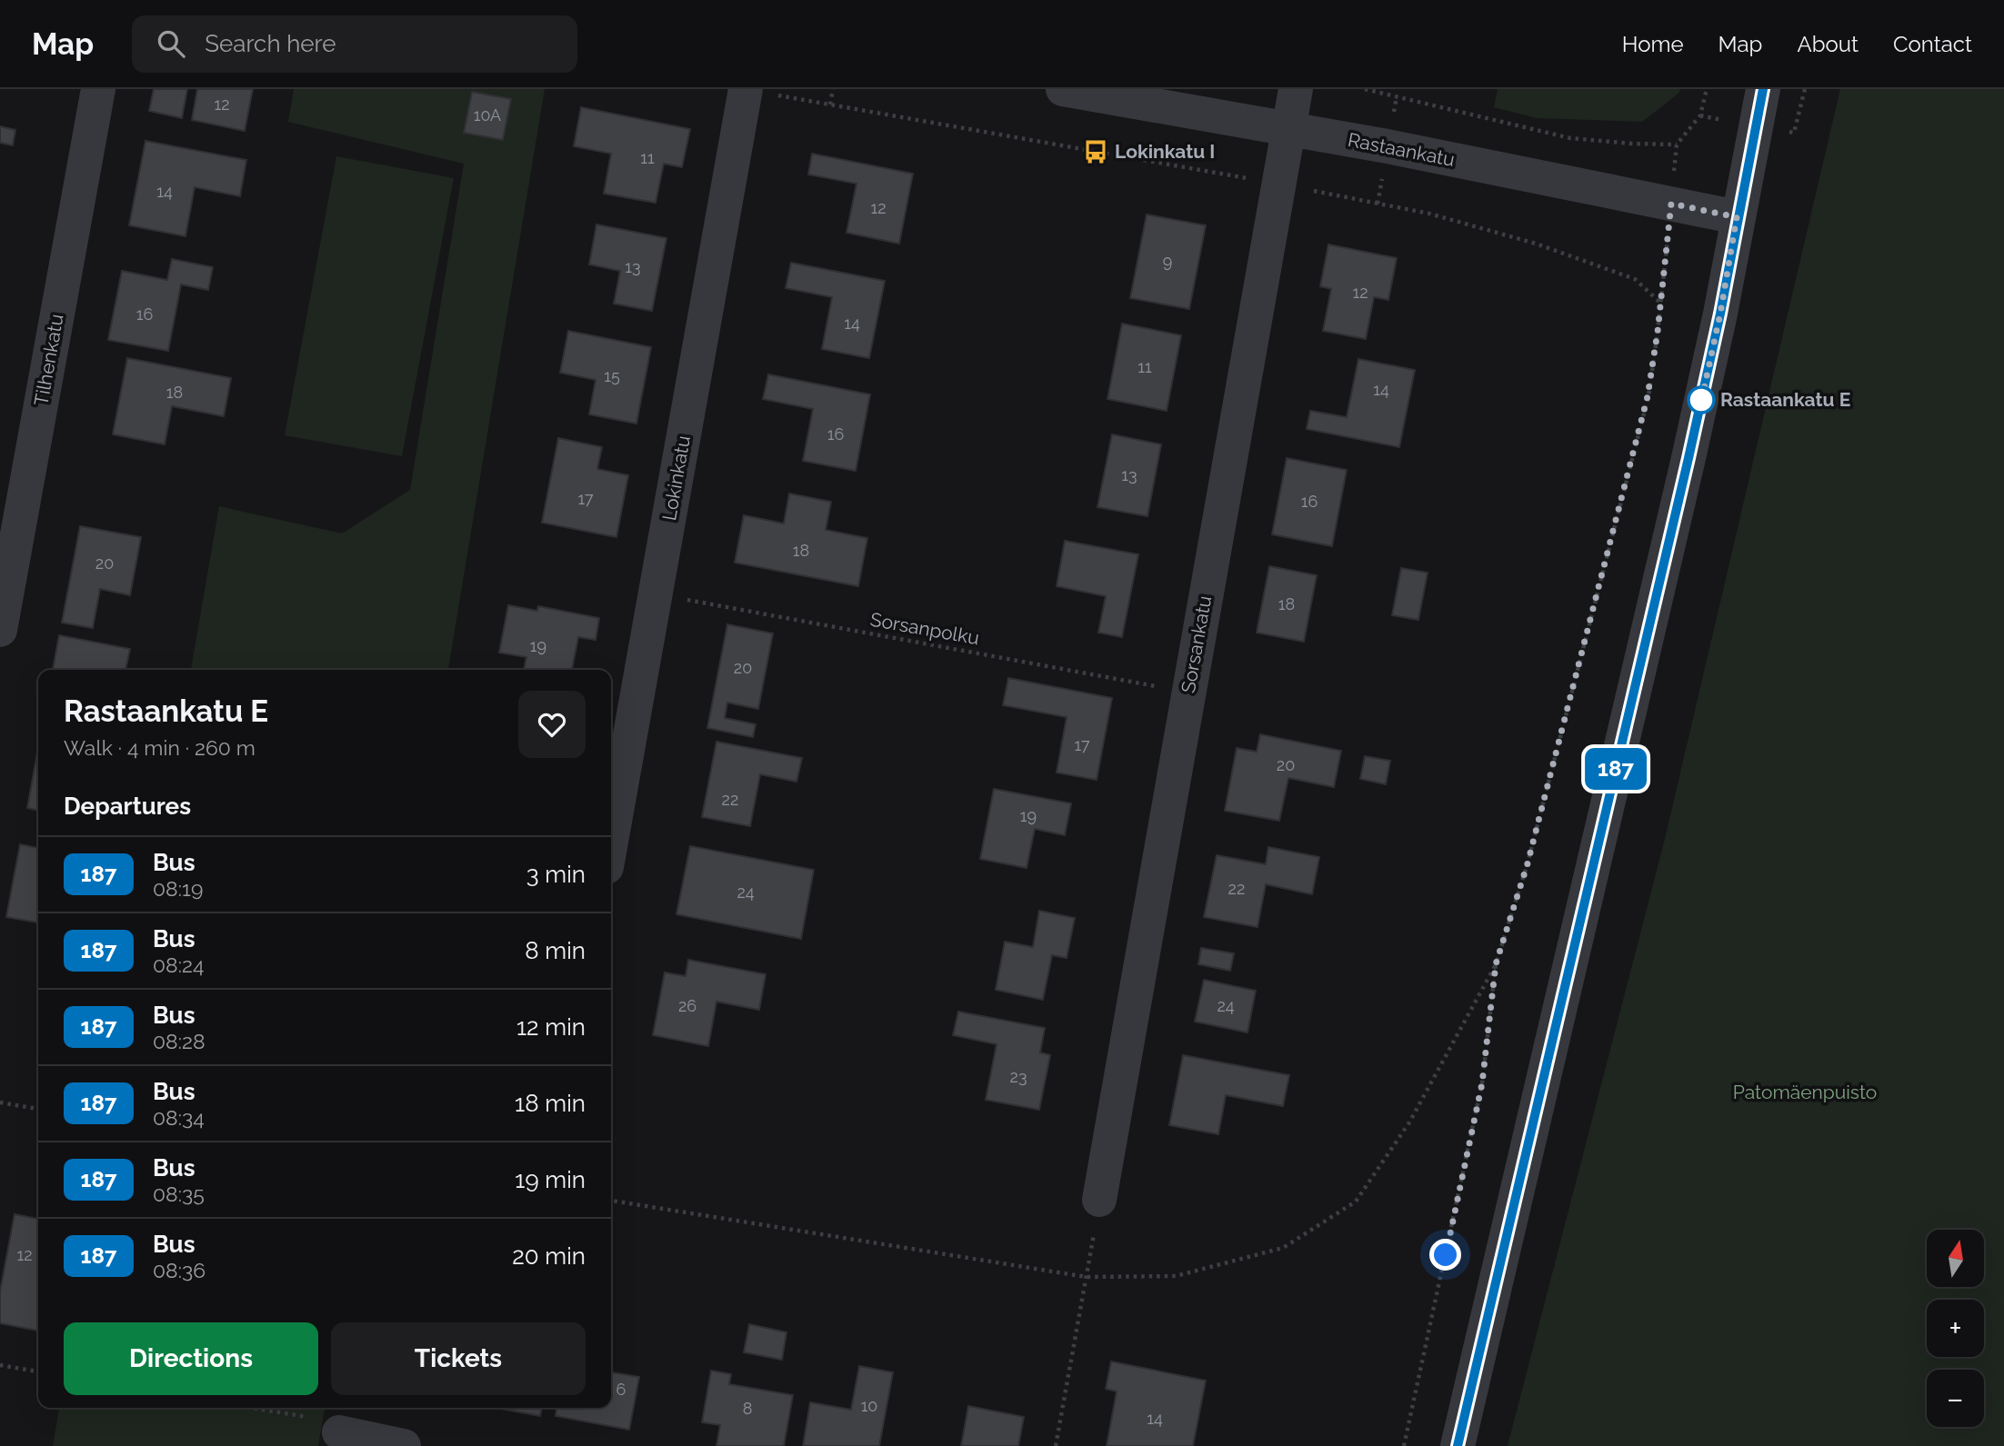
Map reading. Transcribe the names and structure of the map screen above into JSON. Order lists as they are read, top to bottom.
{
  "streets": {
    "street": [
      "Rastaankatu",
      "Tilhenkatu",
      "Lokinkatu",
      "Sorsankatu"
    ],
    "path": ["Sorsanpolku"]
  },
  "crossings": [
    ["Rastaankatu", "Sorsankatu"],
    ["Lokinkatu", "Sorsanpolku"],
    ["Sorsanpolku", "Sorsankatu"]
  ],
  "parks": ["Patomäenpuisto"],
  "places": {
    "bus stop": ["Lokinkatu I"],
    "other": ["Rastaankatu E"]
  },
  "lines": ["bus line 187"],
  "house_numbers": [
    "12",
    "10A",
    "11",
    "14",
    "12",
    "9",
    "13",
    "12",
    "16",
    "14",
    "11",
    "15",
    "14",
    "18",
    "16",
    "13",
    "17",
    "16",
    "18",
    "20",
    "18",
    "19",
    "20",
    "17",
    "20",
    "22",
    "19",
    "22",
    "24",
    "26",
    "24",
    "23",
    "12",
    "6",
    "10",
    "8",
    "14"
  ],
  "north": "top",
  "page": {
    "header": "Map",
    "search": "Search here",
    "nav": [
      "Home",
      "Map",
      "About",
      "Contact"
    ],
    "on_map": "187",
    "heading": [
      ["Rastaankatu E", "Walk · 4 min · 260 m"],
      "Departures"
    ],
    "list": [
      {
        "mark": "187",
        "name": "Bus",
        "note": "08:19",
        "value": "3 min"
      },
      {
        "mark": "187",
        "name": "Bus",
        "note": "08:24",
        "value": "8 min"
      },
      {
        "mark": "187",
        "name": "Bus",
        "note": "08:28",
        "value": "12 min"
      },
      {
        "mark": "187",
        "name": "Bus",
        "note": "08:34",
        "value": "18 min"
      },
      {
        "mark": "187",
        "name": "Bus",
        "note": "08:35",
        "value": "19 min"
      },
      {
        "mark": "187",
        "name": "Bus",
        "note": "08:36",
        "value": "20 min"
      }
    ],
    "map_buttons": ["+", "−"],
    "buttons": ["Directions", "Tickets"]
  }
}
